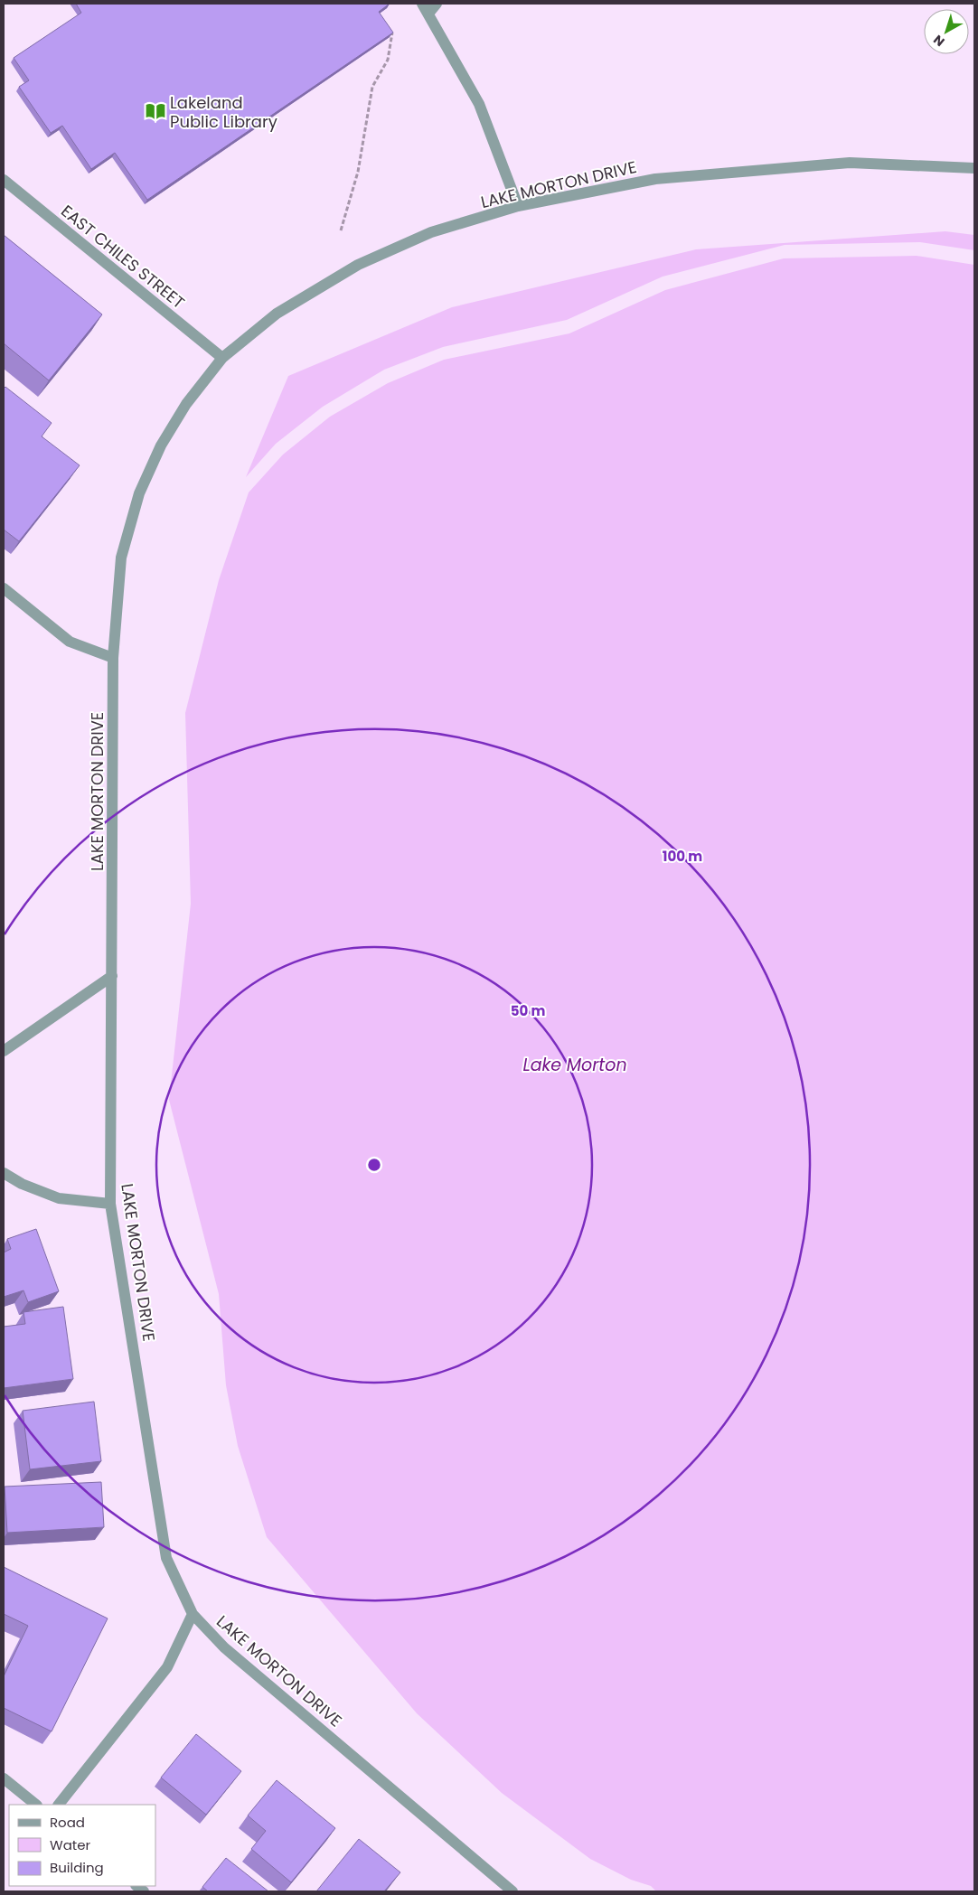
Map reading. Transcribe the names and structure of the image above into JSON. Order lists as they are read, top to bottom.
{
  "streets": {
    "street": ["LAKE MORTON DRIVE", "EAST CHILES STREET"]
  },
  "crossings": [
    ["LAKE MORTON DRIVE", "EAST CHILES STREET"]
  ],
  "water": ["Lake Morton"],
  "places": {
    "library": ["Lakeland Public Library"]
  },
  "legend": ["Road", "Water", "Building"],
  "north": "bottom left",
  "rings": ["100 m", "50 m"]
}
